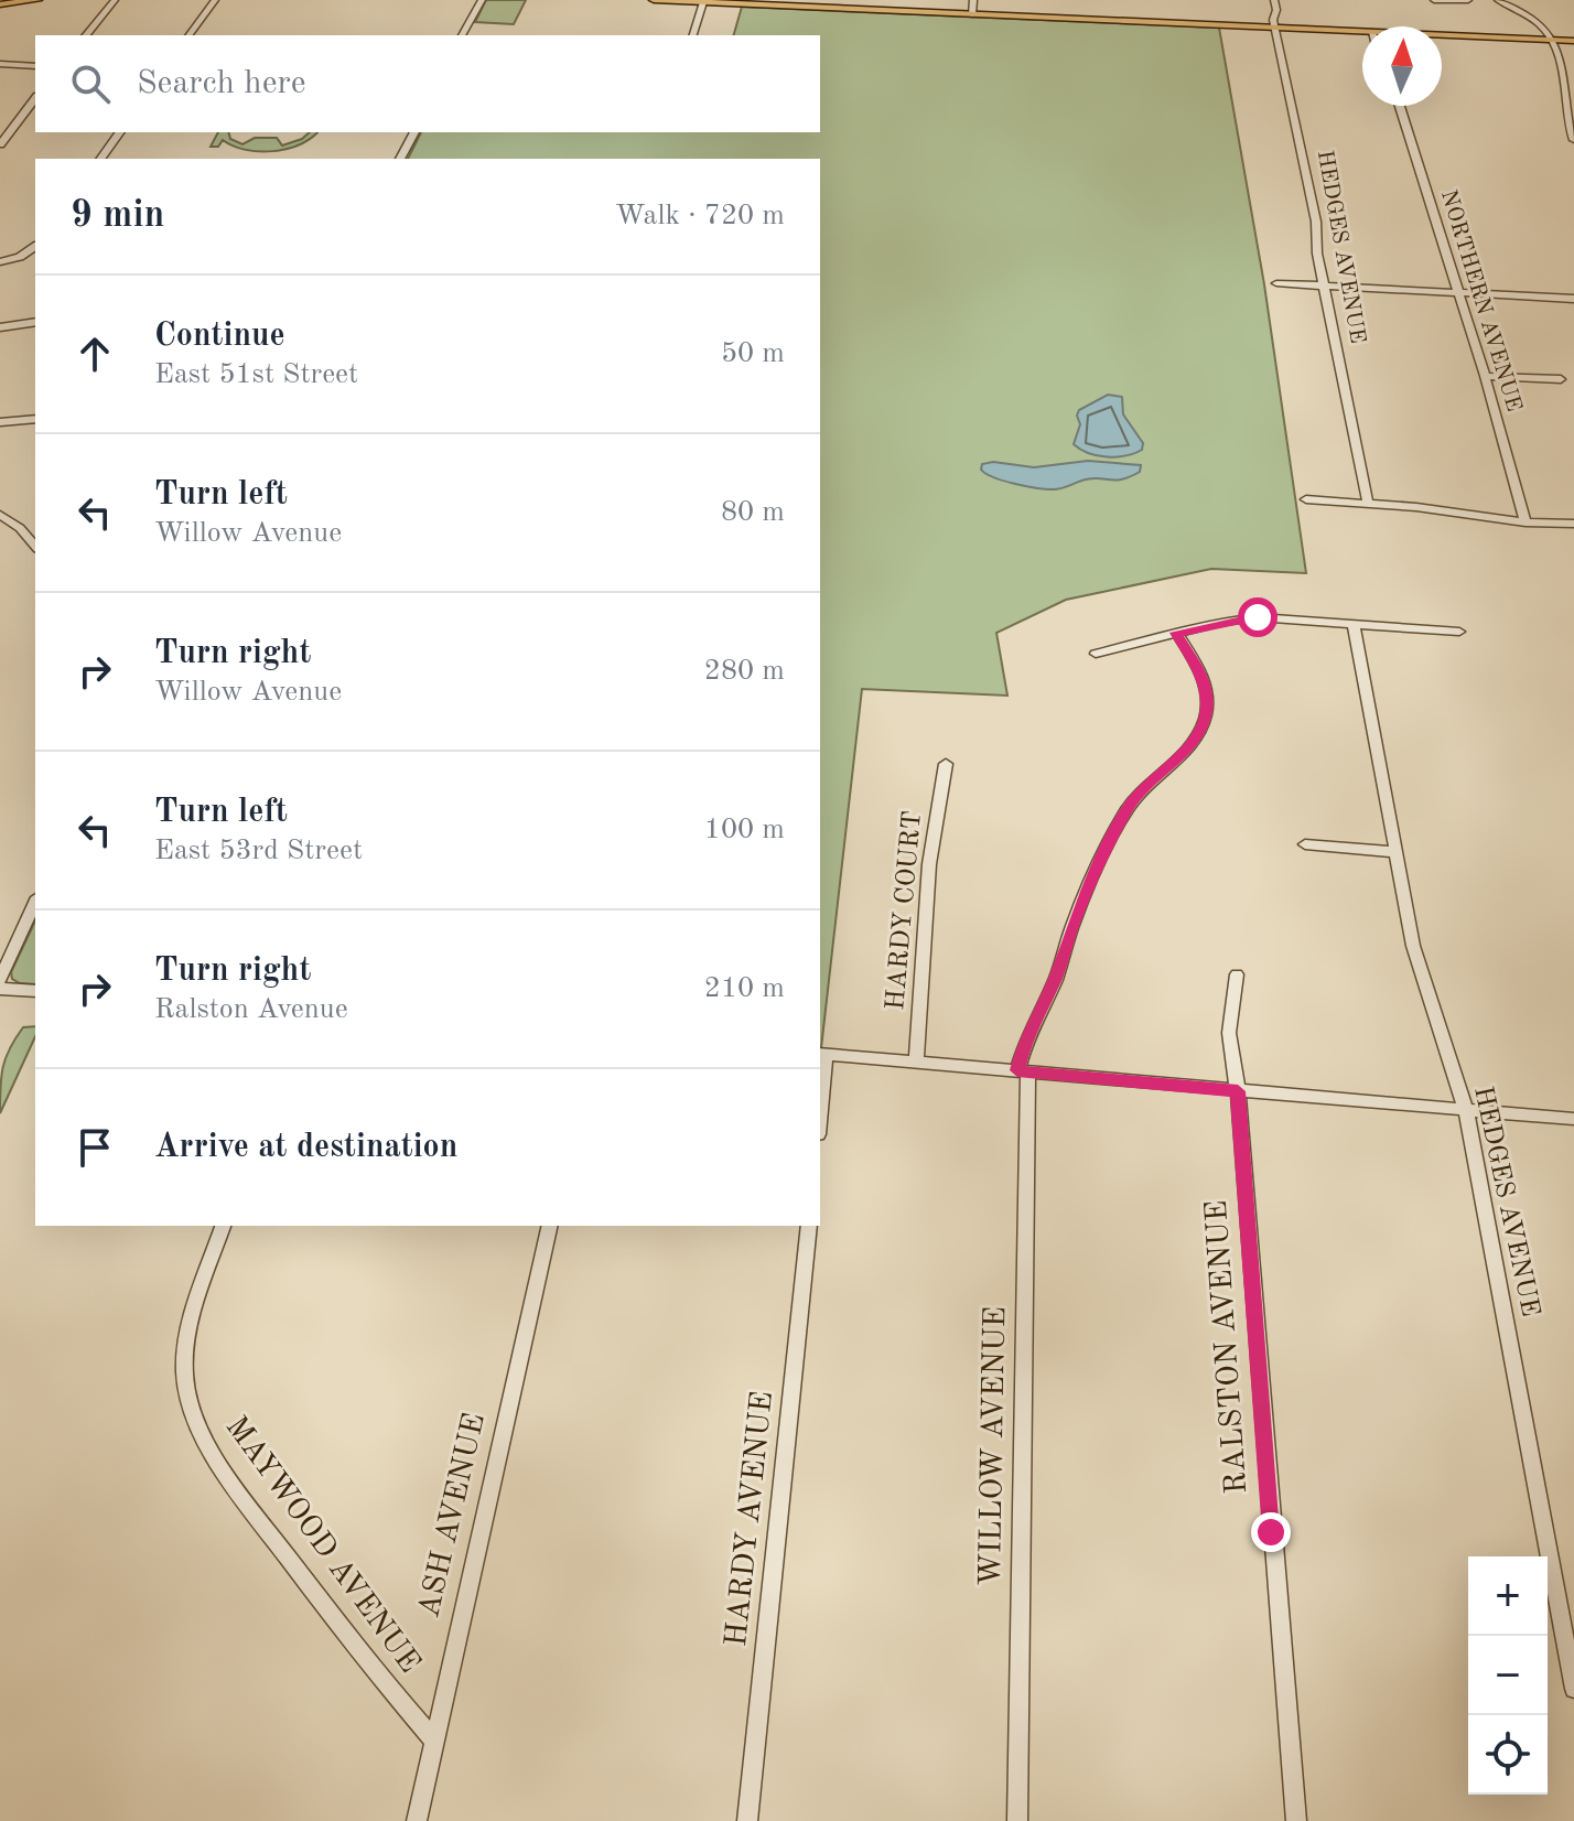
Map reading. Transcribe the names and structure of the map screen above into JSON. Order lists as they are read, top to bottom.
{
  "streets": {
    "street": [
      "HEDGES AVENUE",
      "NORTHERN AVENUE",
      "HARDY COURT",
      "RALSTON AVENUE",
      "WILLOW AVENUE",
      "ASH AVENUE",
      "HARDY AVENUE",
      "MAYWOOD AVENUE"
    ]
  },
  "crossings": [
    ["ASH AVENUE", "MAYWOOD AVENUE"]
  ],
  "north": "top",
  "page": {
    "search": "Search here",
    "heading": ["9 min", "Walk · 720 m"],
    "list": [
      ["Continue", "East 51st Street", "50 m"],
      ["Turn left", "Willow Avenue", "80 m"],
      ["Turn right", "Willow Avenue", "280 m"],
      ["Turn left", "East 53rd Street", "100 m"],
      ["Turn right", "Ralston Avenue", "210 m"],
      "Arrive at destination"
    ],
    "map_buttons": ["+", "−"]
  }
}
